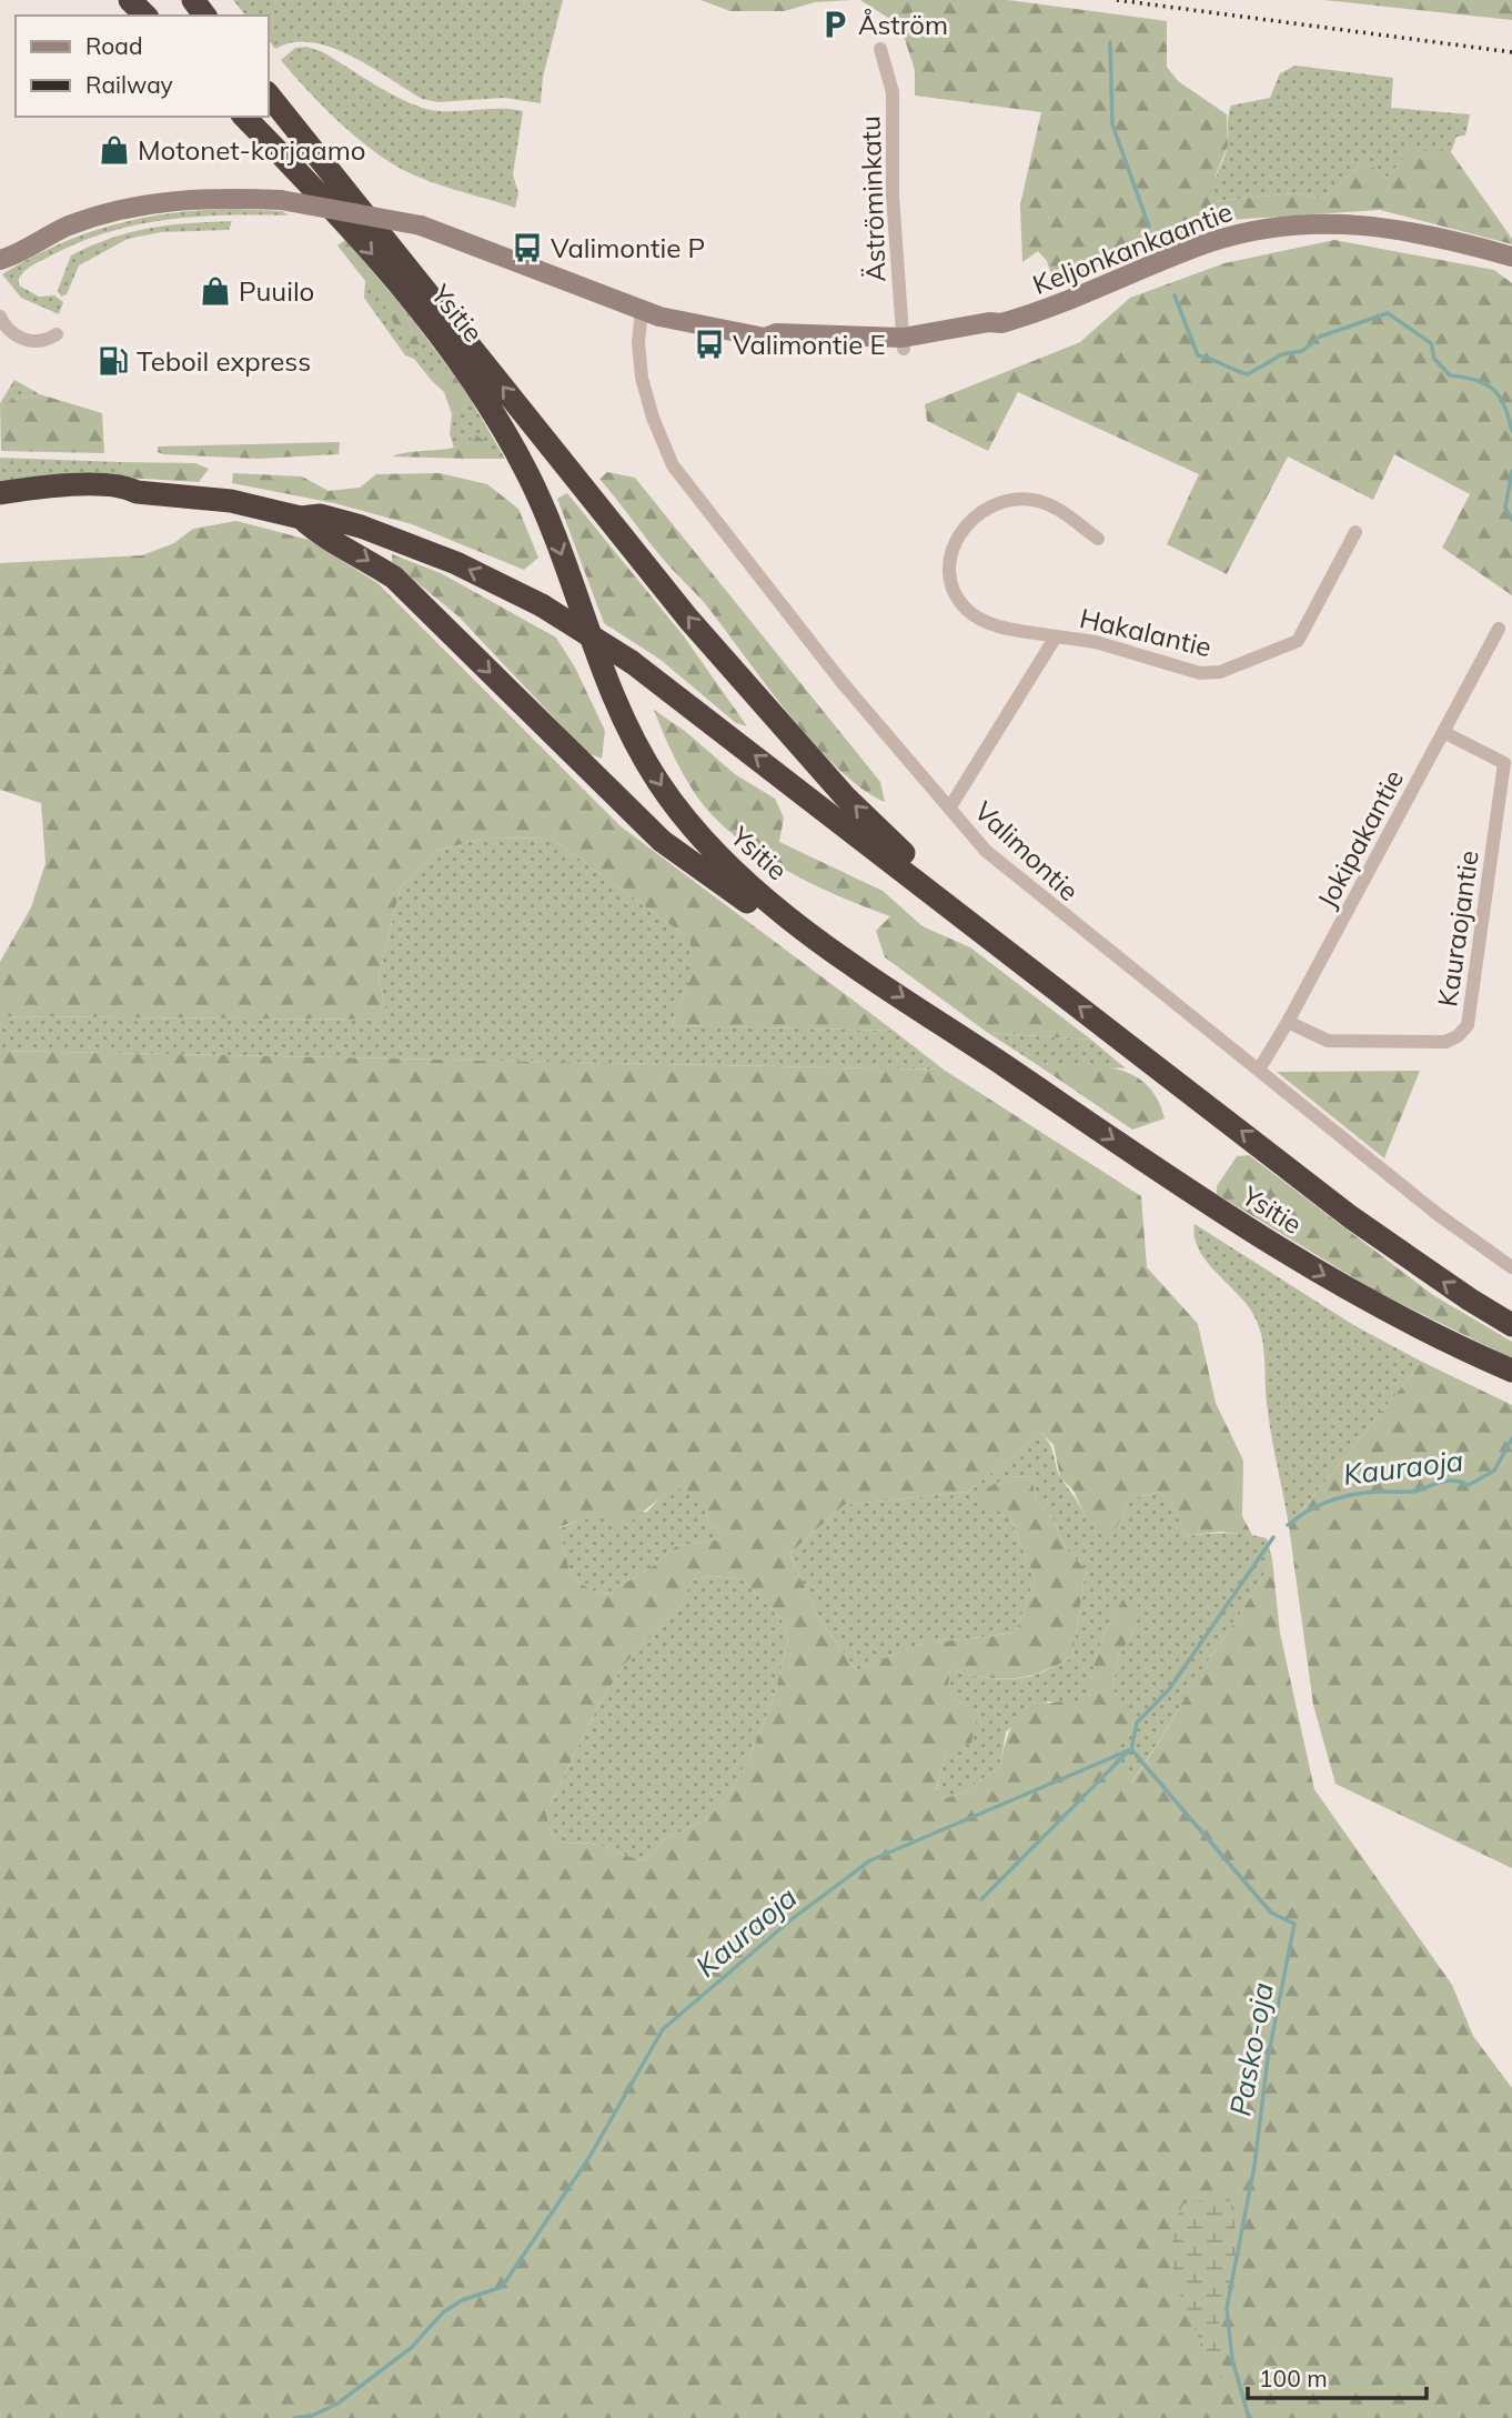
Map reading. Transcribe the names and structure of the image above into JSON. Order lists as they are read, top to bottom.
{
  "streets": {
    "highway": ["Ysitie"],
    "main road": ["Keljonkankaantie"],
    "street": [
      "Äströminkatu",
      "Hakalantie",
      "Jokipakantie",
      "Valimontie",
      "Kauraojantie"
    ]
  },
  "crossings": [
    ["Äströminkatu", "Keljonkankaantie"],
    ["Keljonkankaantie", "Valimontie"],
    ["Hakalantie", "Valimontie"],
    ["Jokipakantie", "Valimontie"],
    ["Jokipakantie", "Kauraojantie"]
  ],
  "water": ["Kauraoja", "Pasko-oja"],
  "places": {
    "parking": ["Åström"],
    "shop": ["Motonet-korjaamo", "Puuilo"],
    "bus stop": ["Valimontie P", "Valimontie E"],
    "fuel station": ["Teboil express"]
  },
  "legend": ["Road", "Railway"],
  "scale_bar": "100 m"
}
